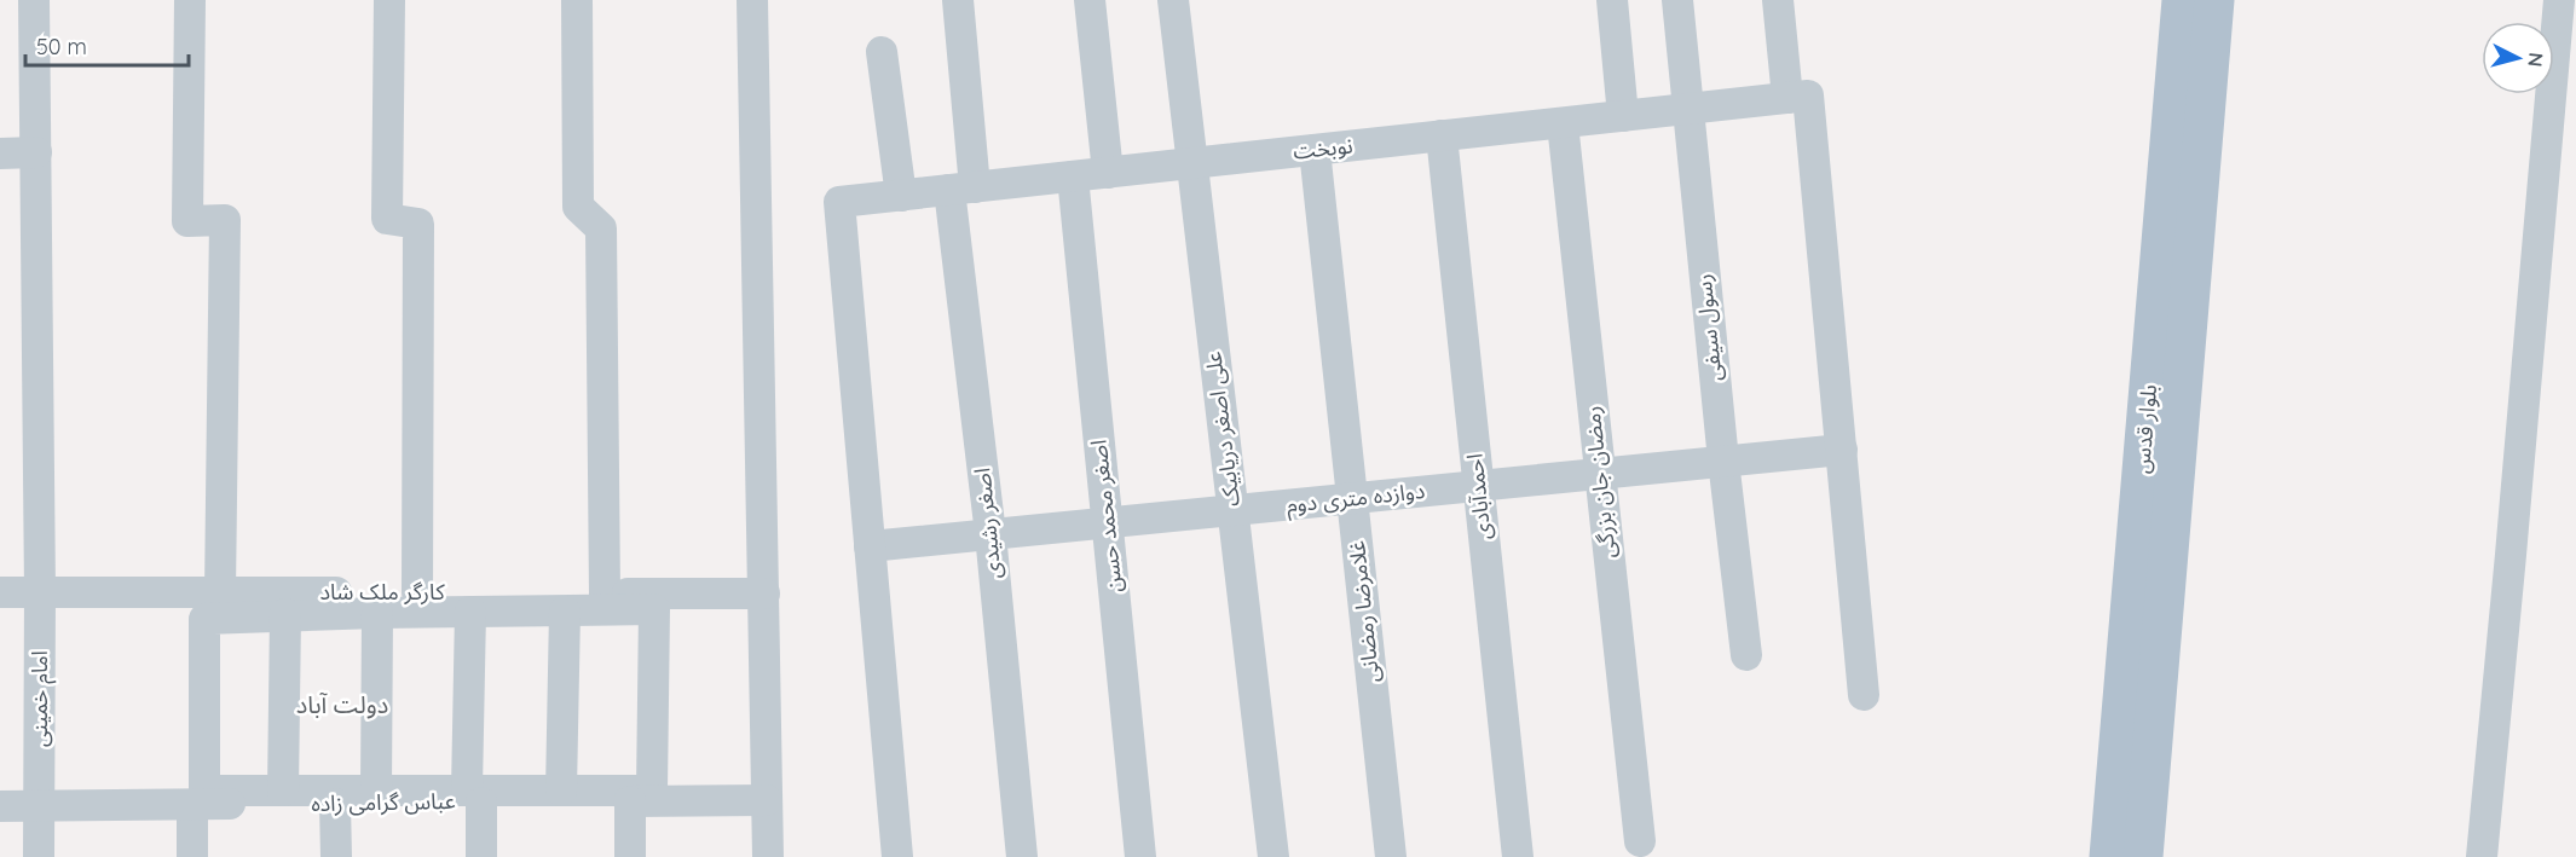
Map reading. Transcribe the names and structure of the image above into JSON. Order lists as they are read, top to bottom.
{
  "streets": {
    "main road": ["بلوار قدس"],
    "street": [
      "نوبخت",
      "رسول سیفی",
      "علی اصغر دریابیک",
      "رمضان جان بزرگی",
      "احمدآبادی",
      "دوازده متری دوم",
      "اصغر محمد حسن",
      "اصغر رشیدی",
      "کارگر ملک شاد",
      "غلامرضا رمضانی",
      "امام خمینی",
      "عباس گرامی زاده"
    ]
  },
  "crossings": [
    ["نوبخت", "رسول سیفی"],
    ["نوبخت", "علی اصغر دریابیک"],
    ["نوبخت", "رمضان جان بزرگی"],
    ["نوبخت", "احمدآبادی"],
    ["نوبخت", "دوازده متری دوم"],
    ["نوبخت", "اصغر محمد حسن"],
    ["نوبخت", "اصغر رشیدی"],
    ["نوبخت", "غلامرضا رمضانی"],
    ["رسول سیفی", "دوازده متری دوم"],
    ["علی اصغر دریابیک", "دوازده متری دوم"],
    ["رمضان جان بزرگی", "دوازده متری دوم"],
    ["احمدآبادی", "دوازده متری دوم"],
    ["دوازده متری دوم", "اصغر محمد حسن"],
    ["دوازده متری دوم", "اصغر رشیدی"],
    ["دوازده متری دوم", "غلامرضا رمضانی"],
    ["کارگر ملک شاد", "امام خمینی"],
    ["امام خمینی", "عباس گرامی زاده"]
  ],
  "districts": ["دولت آباد"],
  "scale_bar": "50 m",
  "north": "right"
}
